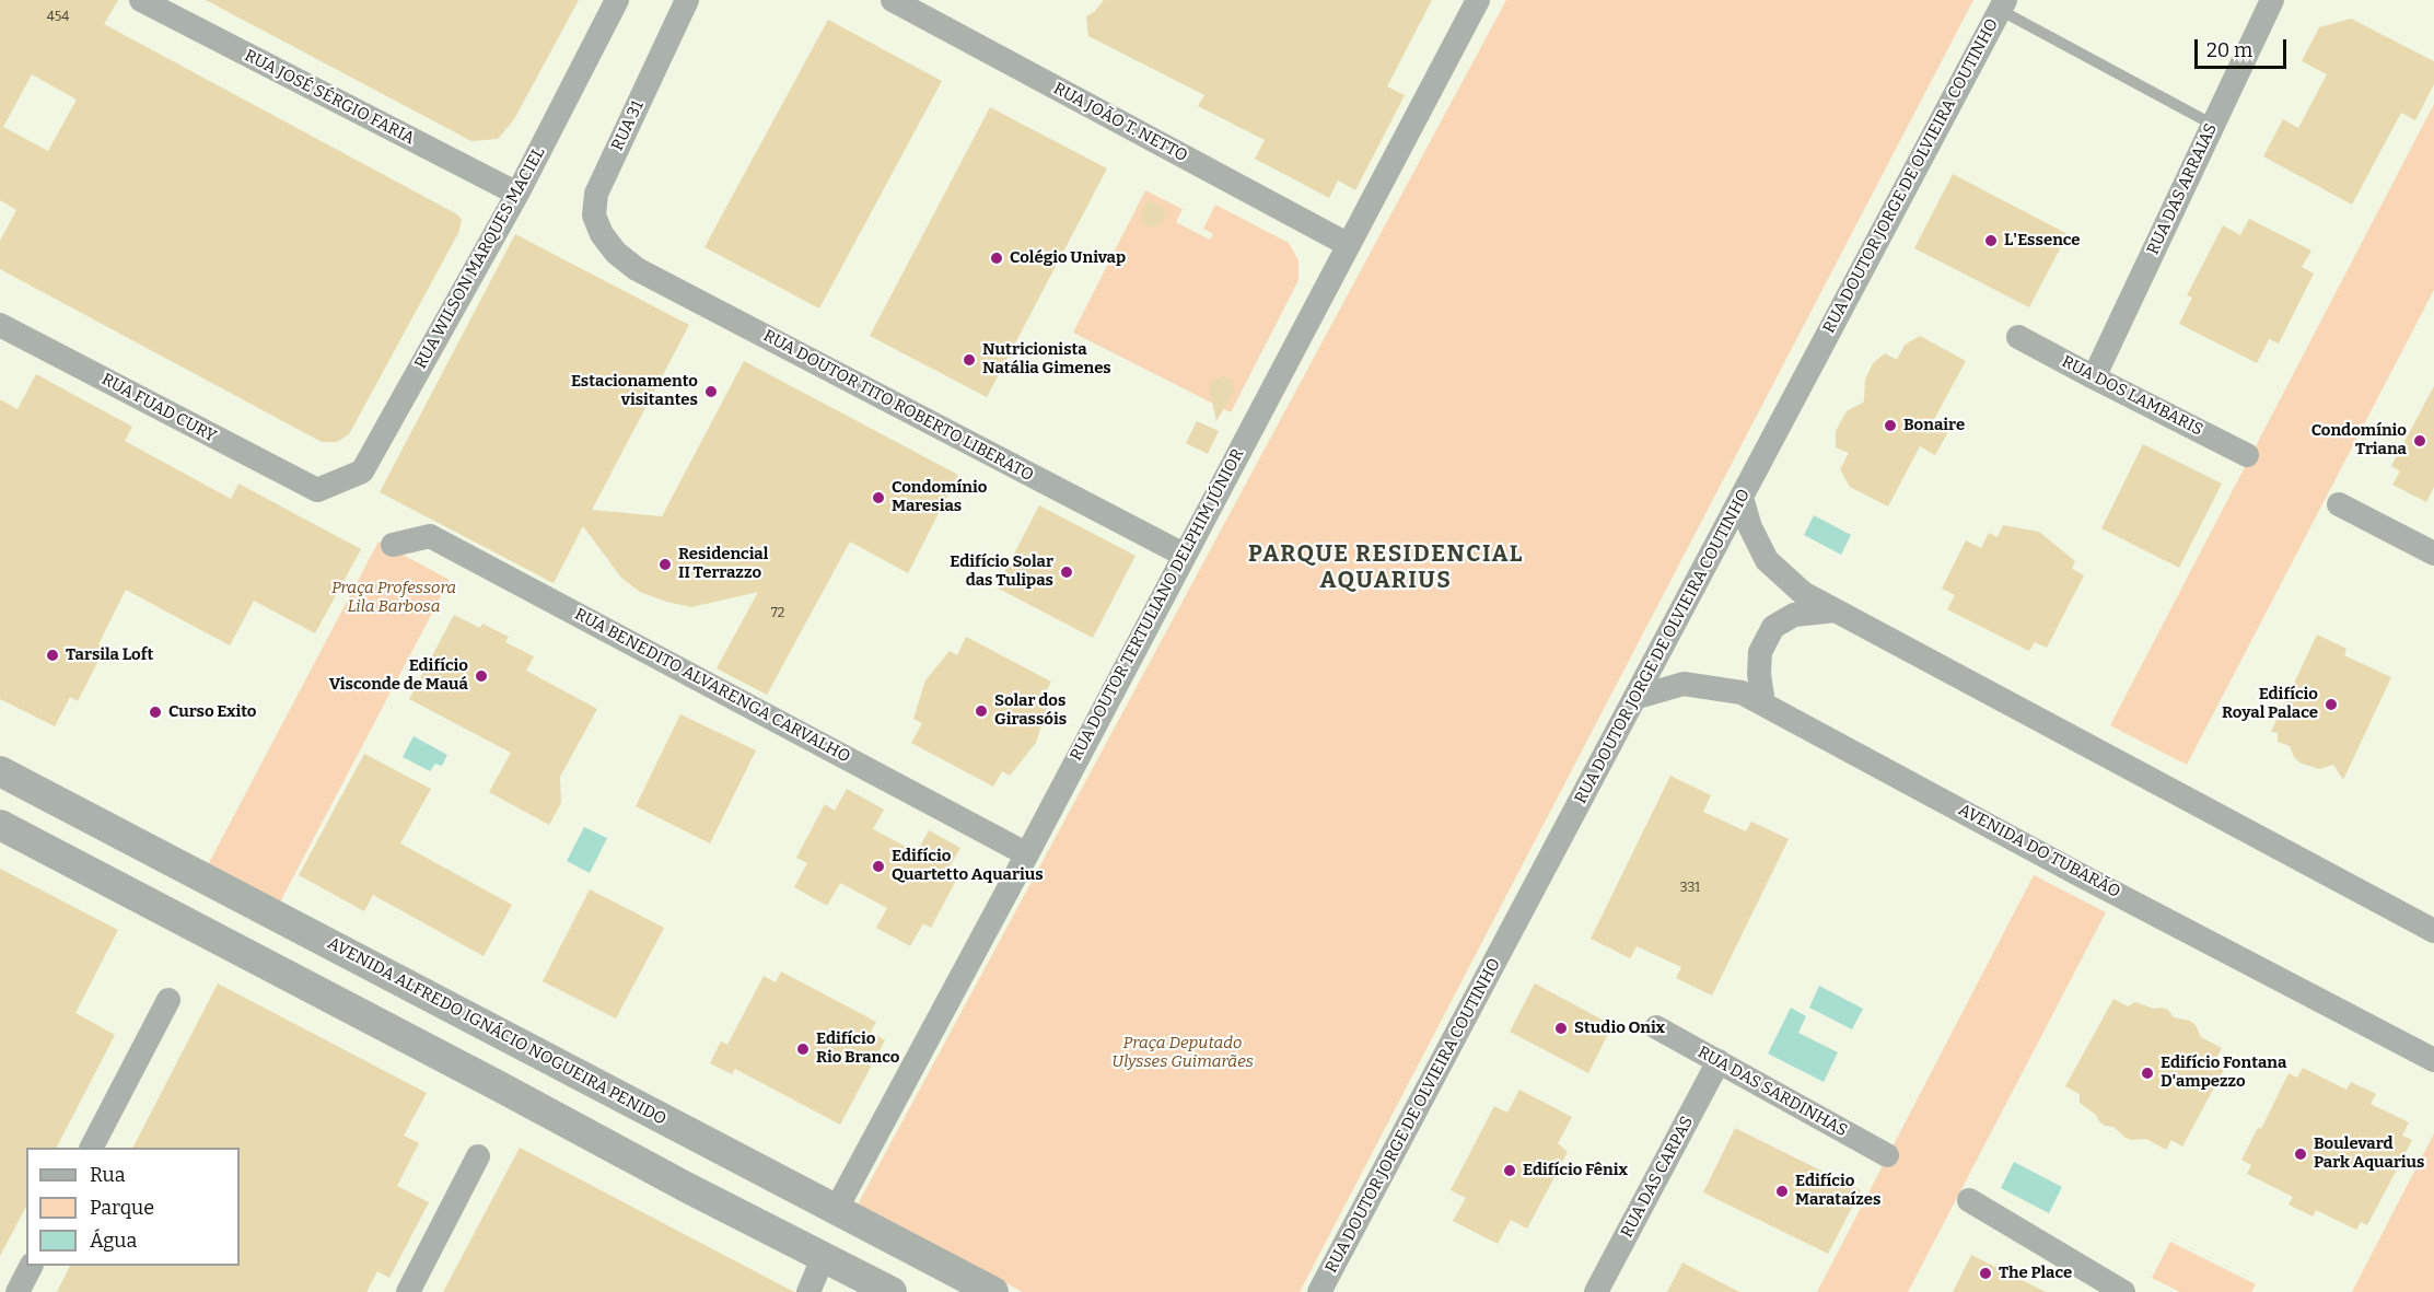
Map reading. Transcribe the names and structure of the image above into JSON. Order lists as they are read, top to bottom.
{
  "streets": {
    "street": [
      "RUA JOSÉ SÉRGIO FARIA",
      "RUA JOÃO T. NETTO",
      "RUA 31",
      "RUA DOUTOR JORGE DE OLVIEIRA COUTINHO",
      "RUA DAS ARRAIAS",
      "RUA WILSON MARQUES MACIEL",
      "RUA DOS LAMBARIS",
      "RUA DOUTOR TITO ROBERTO LIBERATO",
      "RUA FUAD CURY",
      "RUA DOUTOR TERTULIANO DELPHIM JÚNIOR",
      "RUA BENEDITO ALVARENGA CARVALHO",
      "AVENIDA DO TUBARÃO",
      "AVENIDA ALFREDO IGNÁCIO NOGUEIRA PENIDO",
      "RUA DAS SARDINHAS",
      "RUA DAS CARPAS"
    ]
  },
  "crossings": [
    ["RUA JOSÉ SÉRGIO FARIA", "RUA WILSON MARQUES MACIEL"],
    ["RUA JOÃO T. NETTO", "RUA DOUTOR TERTULIANO DELPHIM JÚNIOR"],
    ["RUA 31", "RUA DOUTOR TITO ROBERTO LIBERATO"],
    ["RUA DOUTOR JORGE DE OLVIEIRA COUTINHO", "AVENIDA DO TUBARÃO"],
    ["RUA DAS ARRAIAS", "RUA DOS LAMBARIS"],
    ["RUA WILSON MARQUES MACIEL", "RUA FUAD CURY"],
    ["RUA DOUTOR TITO ROBERTO LIBERATO", "RUA DOUTOR TERTULIANO DELPHIM JÚNIOR"],
    ["RUA DOUTOR TERTULIANO DELPHIM JÚNIOR", "RUA BENEDITO ALVARENGA CARVALHO"],
    ["RUA DOUTOR TERTULIANO DELPHIM JÚNIOR", "AVENIDA ALFREDO IGNÁCIO NOGUEIRA PENIDO"],
    ["RUA DAS SARDINHAS", "RUA DAS CARPAS"]
  ],
  "districts": ["PARQUE RESIDENCIAL AQUARIUS"],
  "parks": ["Praça Professora Lila Barbosa", "Praça Deputado Ulysses Guimarães"],
  "places": [
    "L'Essence",
    "Colégio Univap",
    "Nutricionista Natália Gimenes",
    "Estacionamento visitantes",
    "Bonaire",
    "Condomínio Triana",
    "Condomínio Maresias",
    "Residencial II Terrazzo",
    "Edifício Solar das Tulipas",
    "Tarsila Loft",
    "Edifício Visconde de Mauá",
    "Edifício Royal Palace",
    "Solar dos Girassóis",
    "Curso Exito",
    "Edifício Quartetto Aquarius",
    "Studio Onix",
    "Edifício Rio Branco",
    "Edifício Fontana D'ampezzo",
    "Boulevard Park Aquarius",
    "Edifício Fênix",
    "Edifício Marataízes",
    "The Place"
  ],
  "house_numbers": ["454", "72", "331"],
  "legend": ["Rua", "Parque", "Água"],
  "scale_bar": "20 m"
}
